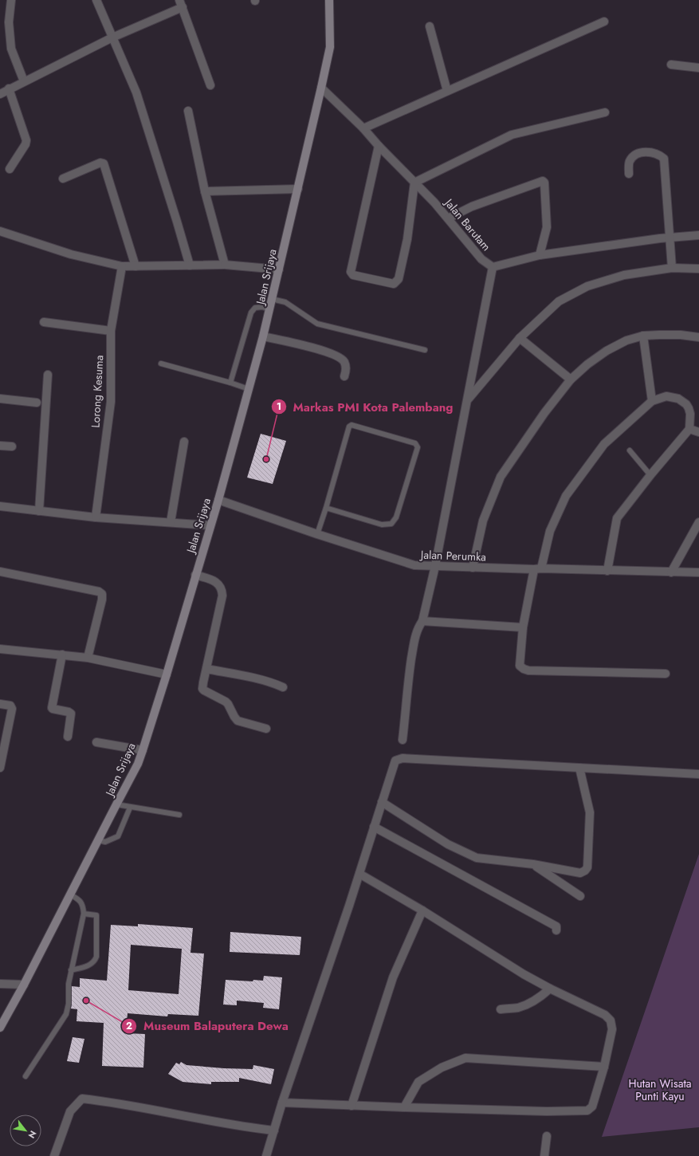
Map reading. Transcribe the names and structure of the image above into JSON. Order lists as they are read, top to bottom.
{
  "streets": {
    "street": [
      "Jalan Barutam",
      "Jalan Srijaya",
      "Lorong Kesuma",
      "Jalan Perumka"
    ]
  },
  "crossings": [
    ["Jalan Barutam", "Jalan Srijaya"],
    ["Jalan Srijaya", "Jalan Perumka"]
  ],
  "parks": ["Hutan Wisata Punti Kayu"],
  "places": ["Markas PMI Kota Palembang", "Museum Balaputera Dewa"],
  "north": "bottom right"
}
